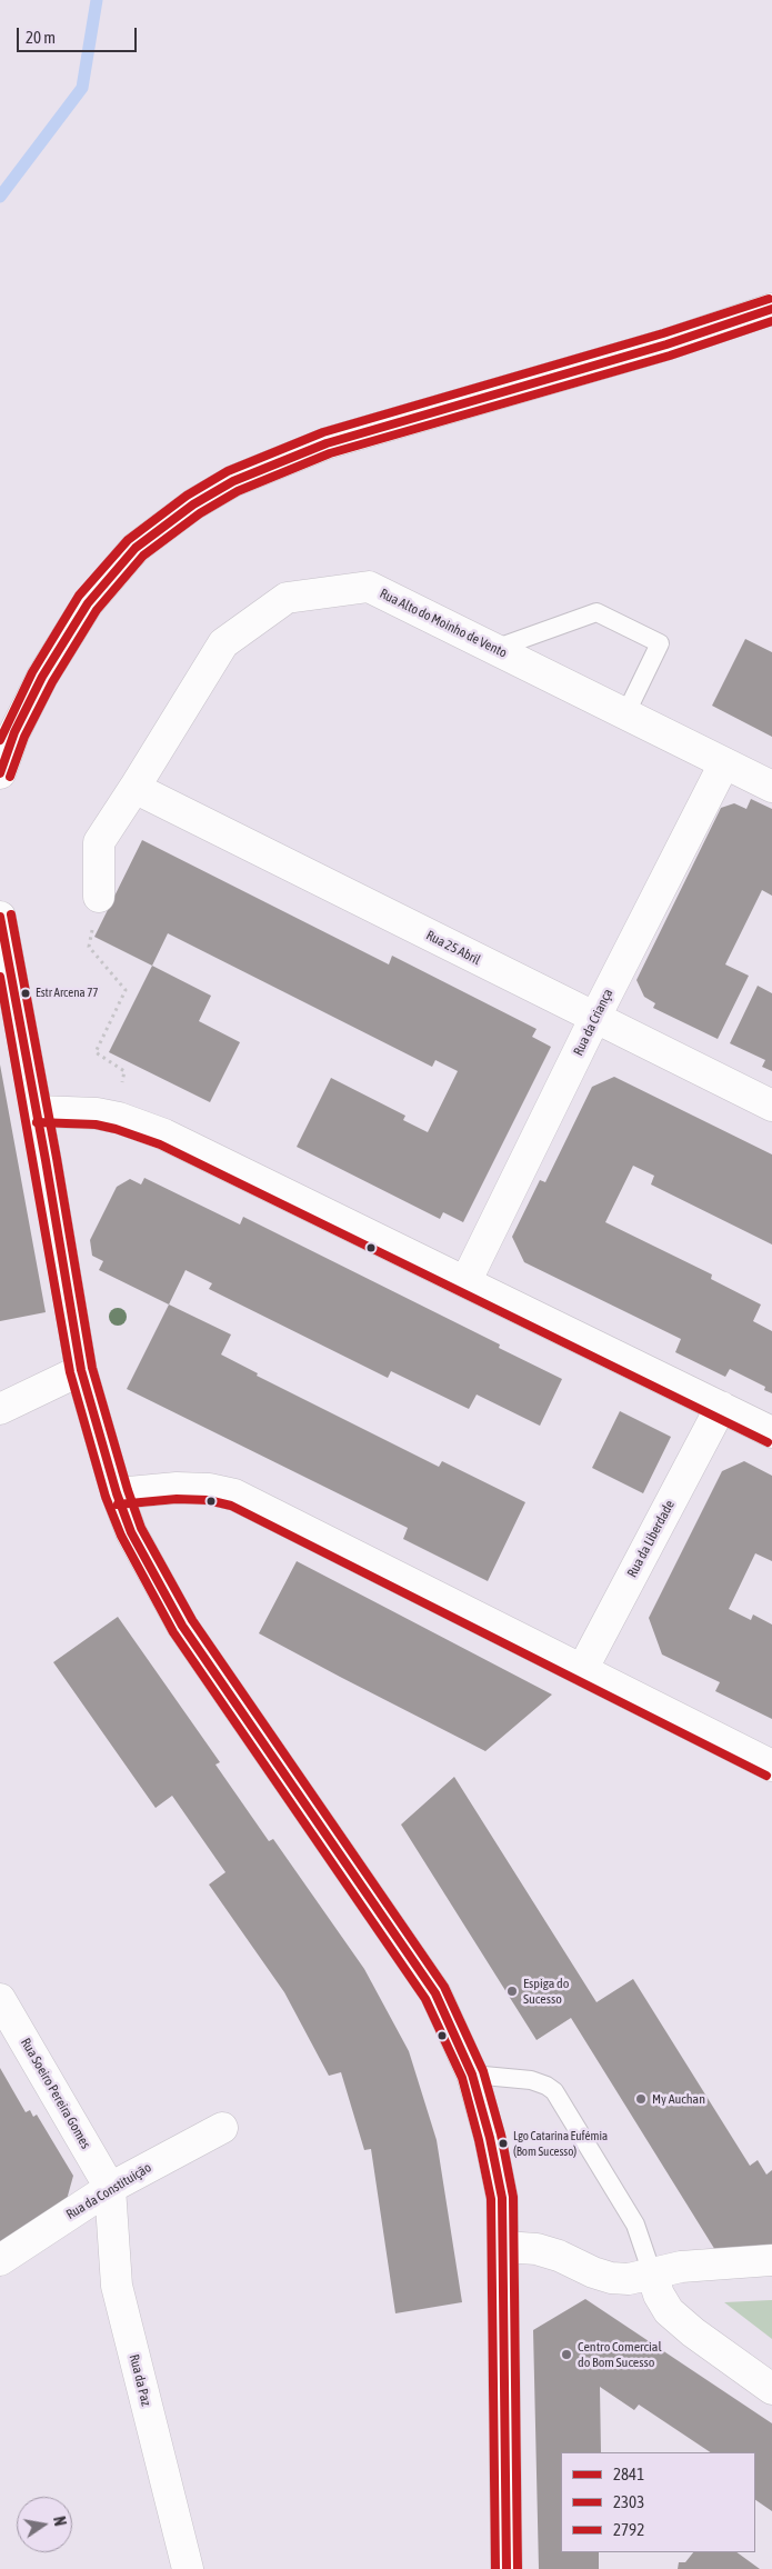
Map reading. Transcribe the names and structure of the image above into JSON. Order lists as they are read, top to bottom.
{
  "streets": {
    "street": [
      "Rua Alto do Moinho de Vento",
      "Rua 25 Abril",
      "Rua da Criança",
      "Rua da Liberdade",
      "Rua Soeiro Pereira Gomes",
      "Rua da Constituição",
      "Rua da Paz"
    ]
  },
  "crossings": [
    ["Rua Alto do Moinho de Vento", "Rua 25 Abril"],
    ["Rua Alto do Moinho de Vento", "Rua da Criança"],
    ["Rua 25 Abril", "Rua da Criança"],
    ["Rua Soeiro Pereira Gomes", "Rua da Constituição"],
    ["Rua Soeiro Pereira Gomes", "Rua da Paz"],
    ["Rua da Constituição", "Rua da Paz"]
  ],
  "places": [
    "Estr Arcena 77",
    "Espiga do Sucesso",
    "My Auchan",
    "Lgo Catarina Eufémia (Bom Sucesso)",
    "Centro Comercial do Bom Sucesso"
  ],
  "lines": ["transit line 2792", "transit line 2841", "transit line 2303"],
  "legend": ["2841", "2303", "2792"],
  "scale_bar": "20 m",
  "north": "right"
}
